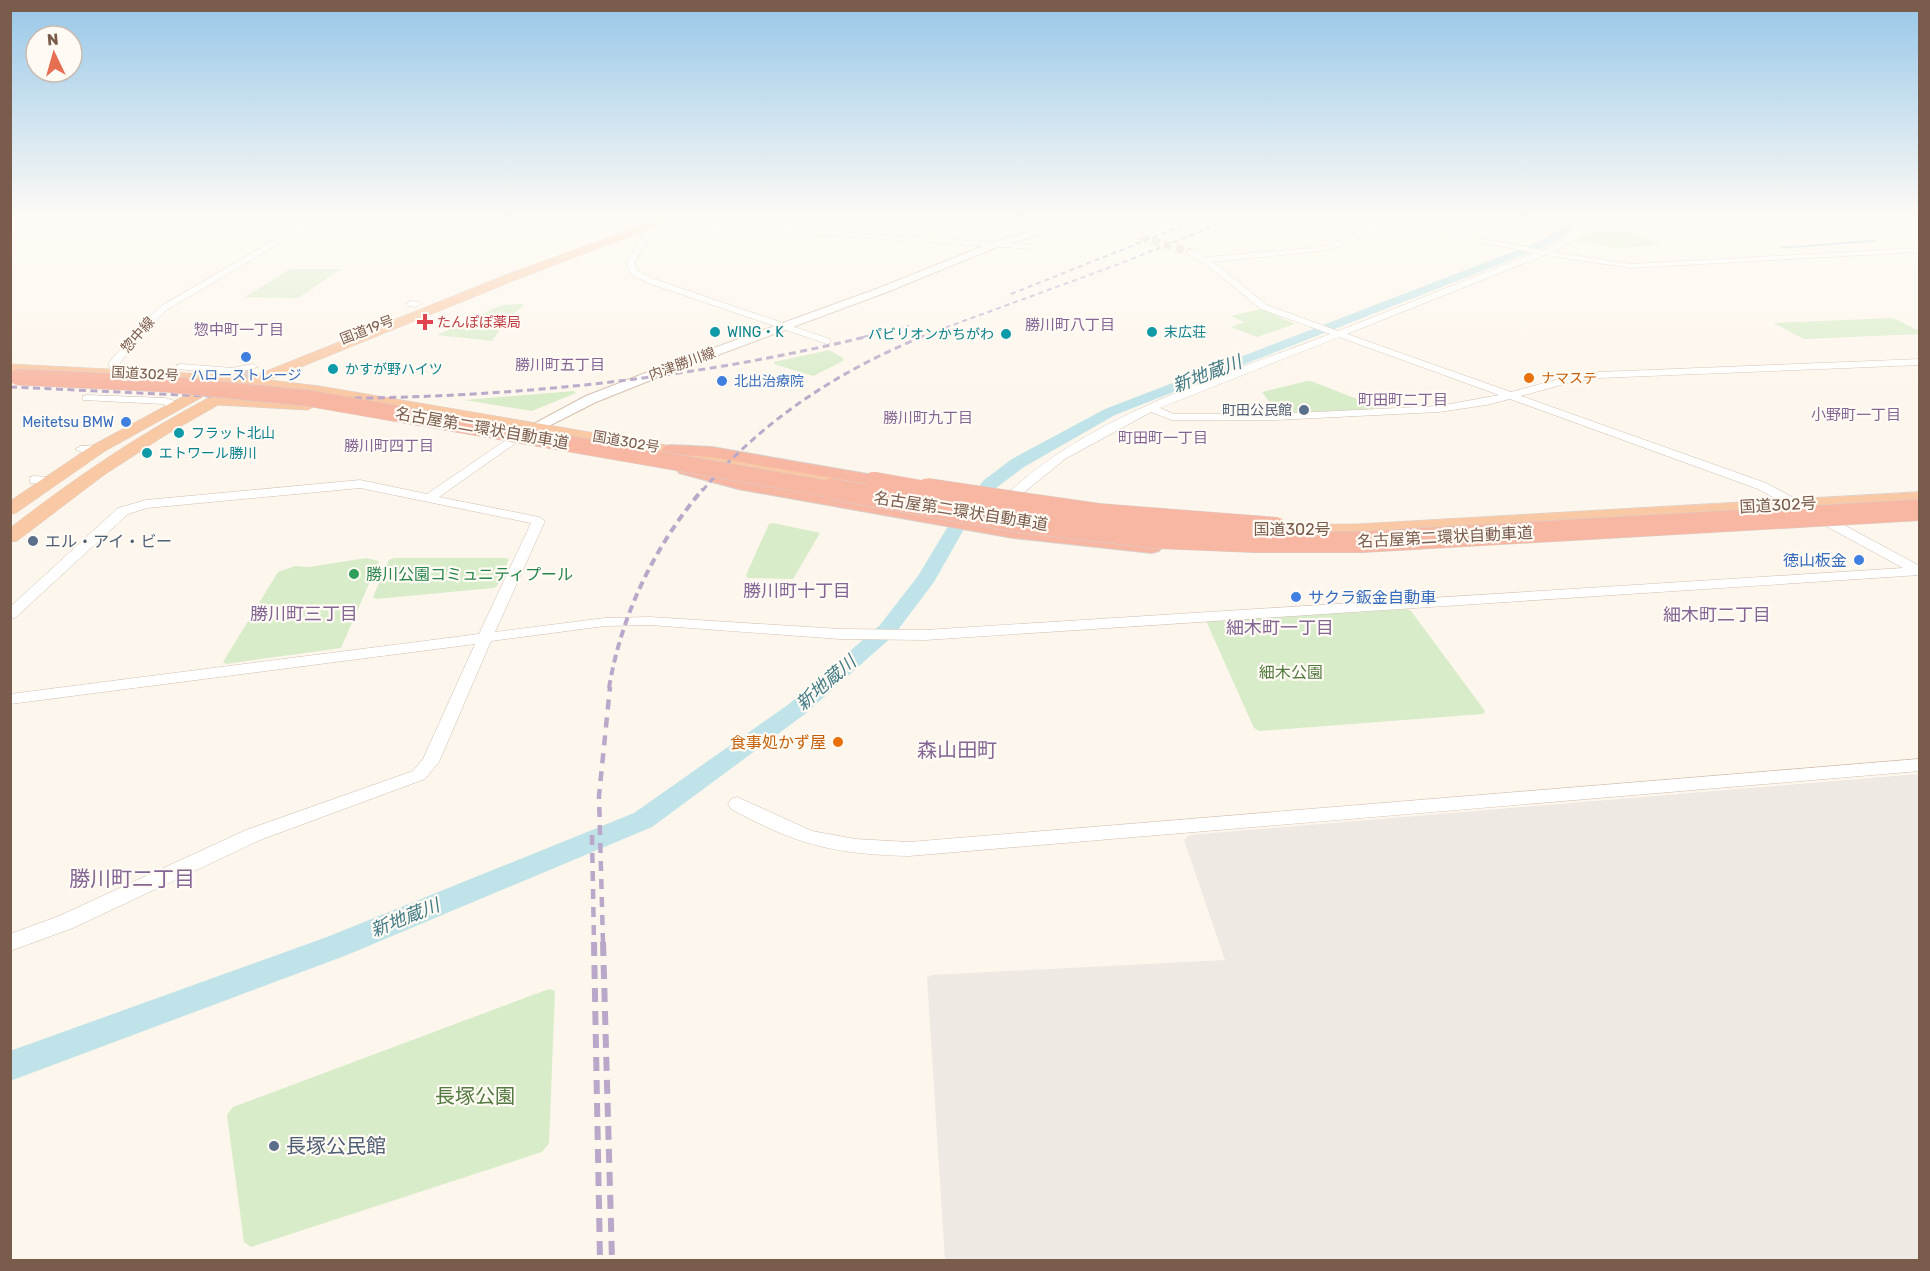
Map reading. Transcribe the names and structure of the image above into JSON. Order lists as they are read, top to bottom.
{
  "streets": {
    "highway": ["国道19号", "国道302号", "名古屋第二環状自動車道"],
    "main road": ["内津勝川線"],
    "street": ["惣中線"]
  },
  "crossings": [
    ["国道19号", "国道302号"],
    ["内津勝川線", "国道302号"],
    ["国道302号", "名古屋第二環状自動車道"]
  ],
  "districts": [
    "勝川町八丁目",
    "惣中町一丁目",
    "勝川町五丁目",
    "町田町二丁目",
    "小野町一丁目",
    "勝川町九丁目",
    "町田町一丁目",
    "勝川町四丁目",
    "勝川町十丁目",
    "勝川町三丁目",
    "細木町二丁目",
    "細木町一丁目",
    "森山田町",
    "勝川町二丁目"
  ],
  "water": ["新地蔵川"],
  "parks": ["細木公園", "長塚公園"],
  "places": {
    "health": ["たんぽぽ薬局"],
    "other": [
      "WING・K",
      "末広荘",
      "パビリオンかちがわ",
      "ハローストレージ",
      "かすが野ハイツ",
      "ナマステ",
      "北出治療院",
      "町田公民館",
      "Meitetsu BMW",
      "フラット北山",
      "エトワール勝川",
      "エル・アイ・ビー",
      "徳山板金",
      "勝川公園コミュニティプール",
      "サクラ鈑金自動車",
      "食事処かず屋",
      "長塚公民館"
    ]
  },
  "north": "top"
}
